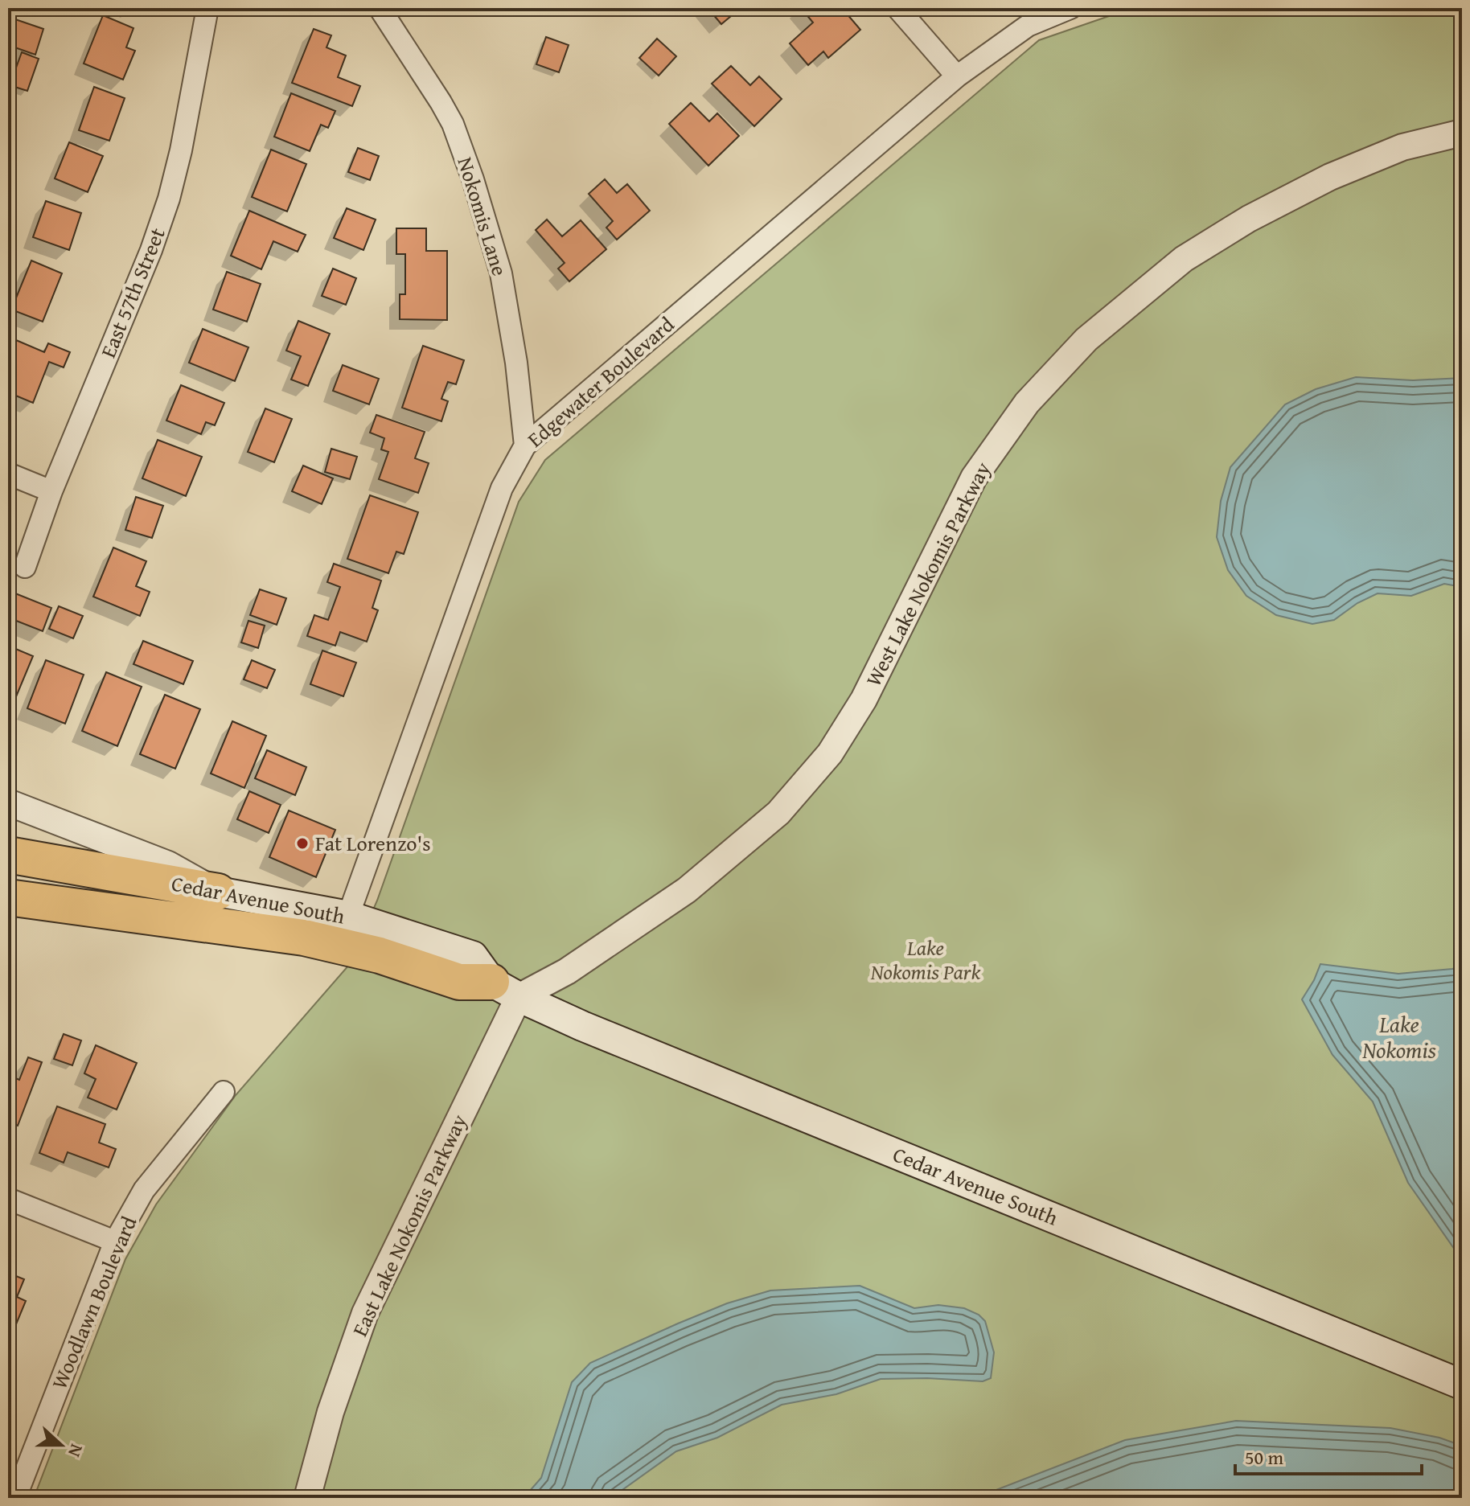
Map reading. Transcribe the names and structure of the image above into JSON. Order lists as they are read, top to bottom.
{
  "streets": {
    "highway": ["Cedar Avenue South"],
    "street": [
      "Nokomis Lane",
      "East 57th Street",
      "Edgewater Boulevard",
      "West Lake Nokomis Parkway",
      "East Lake Nokomis Parkway",
      "Woodlawn Boulevard"
    ]
  },
  "crossings": [
    ["Nokomis Lane", "Edgewater Boulevard"],
    ["Edgewater Boulevard", "Cedar Avenue South"],
    ["West Lake Nokomis Parkway", "Cedar Avenue South"],
    ["West Lake Nokomis Parkway", "East Lake Nokomis Parkway"],
    ["Cedar Avenue South", "East Lake Nokomis Parkway"]
  ],
  "water": ["Lake Nokomis"],
  "parks": ["Lake Nokomis Park"],
  "places": ["Fat Lorenzo's"],
  "scale_bar": "50 m",
  "north": "right"
}
